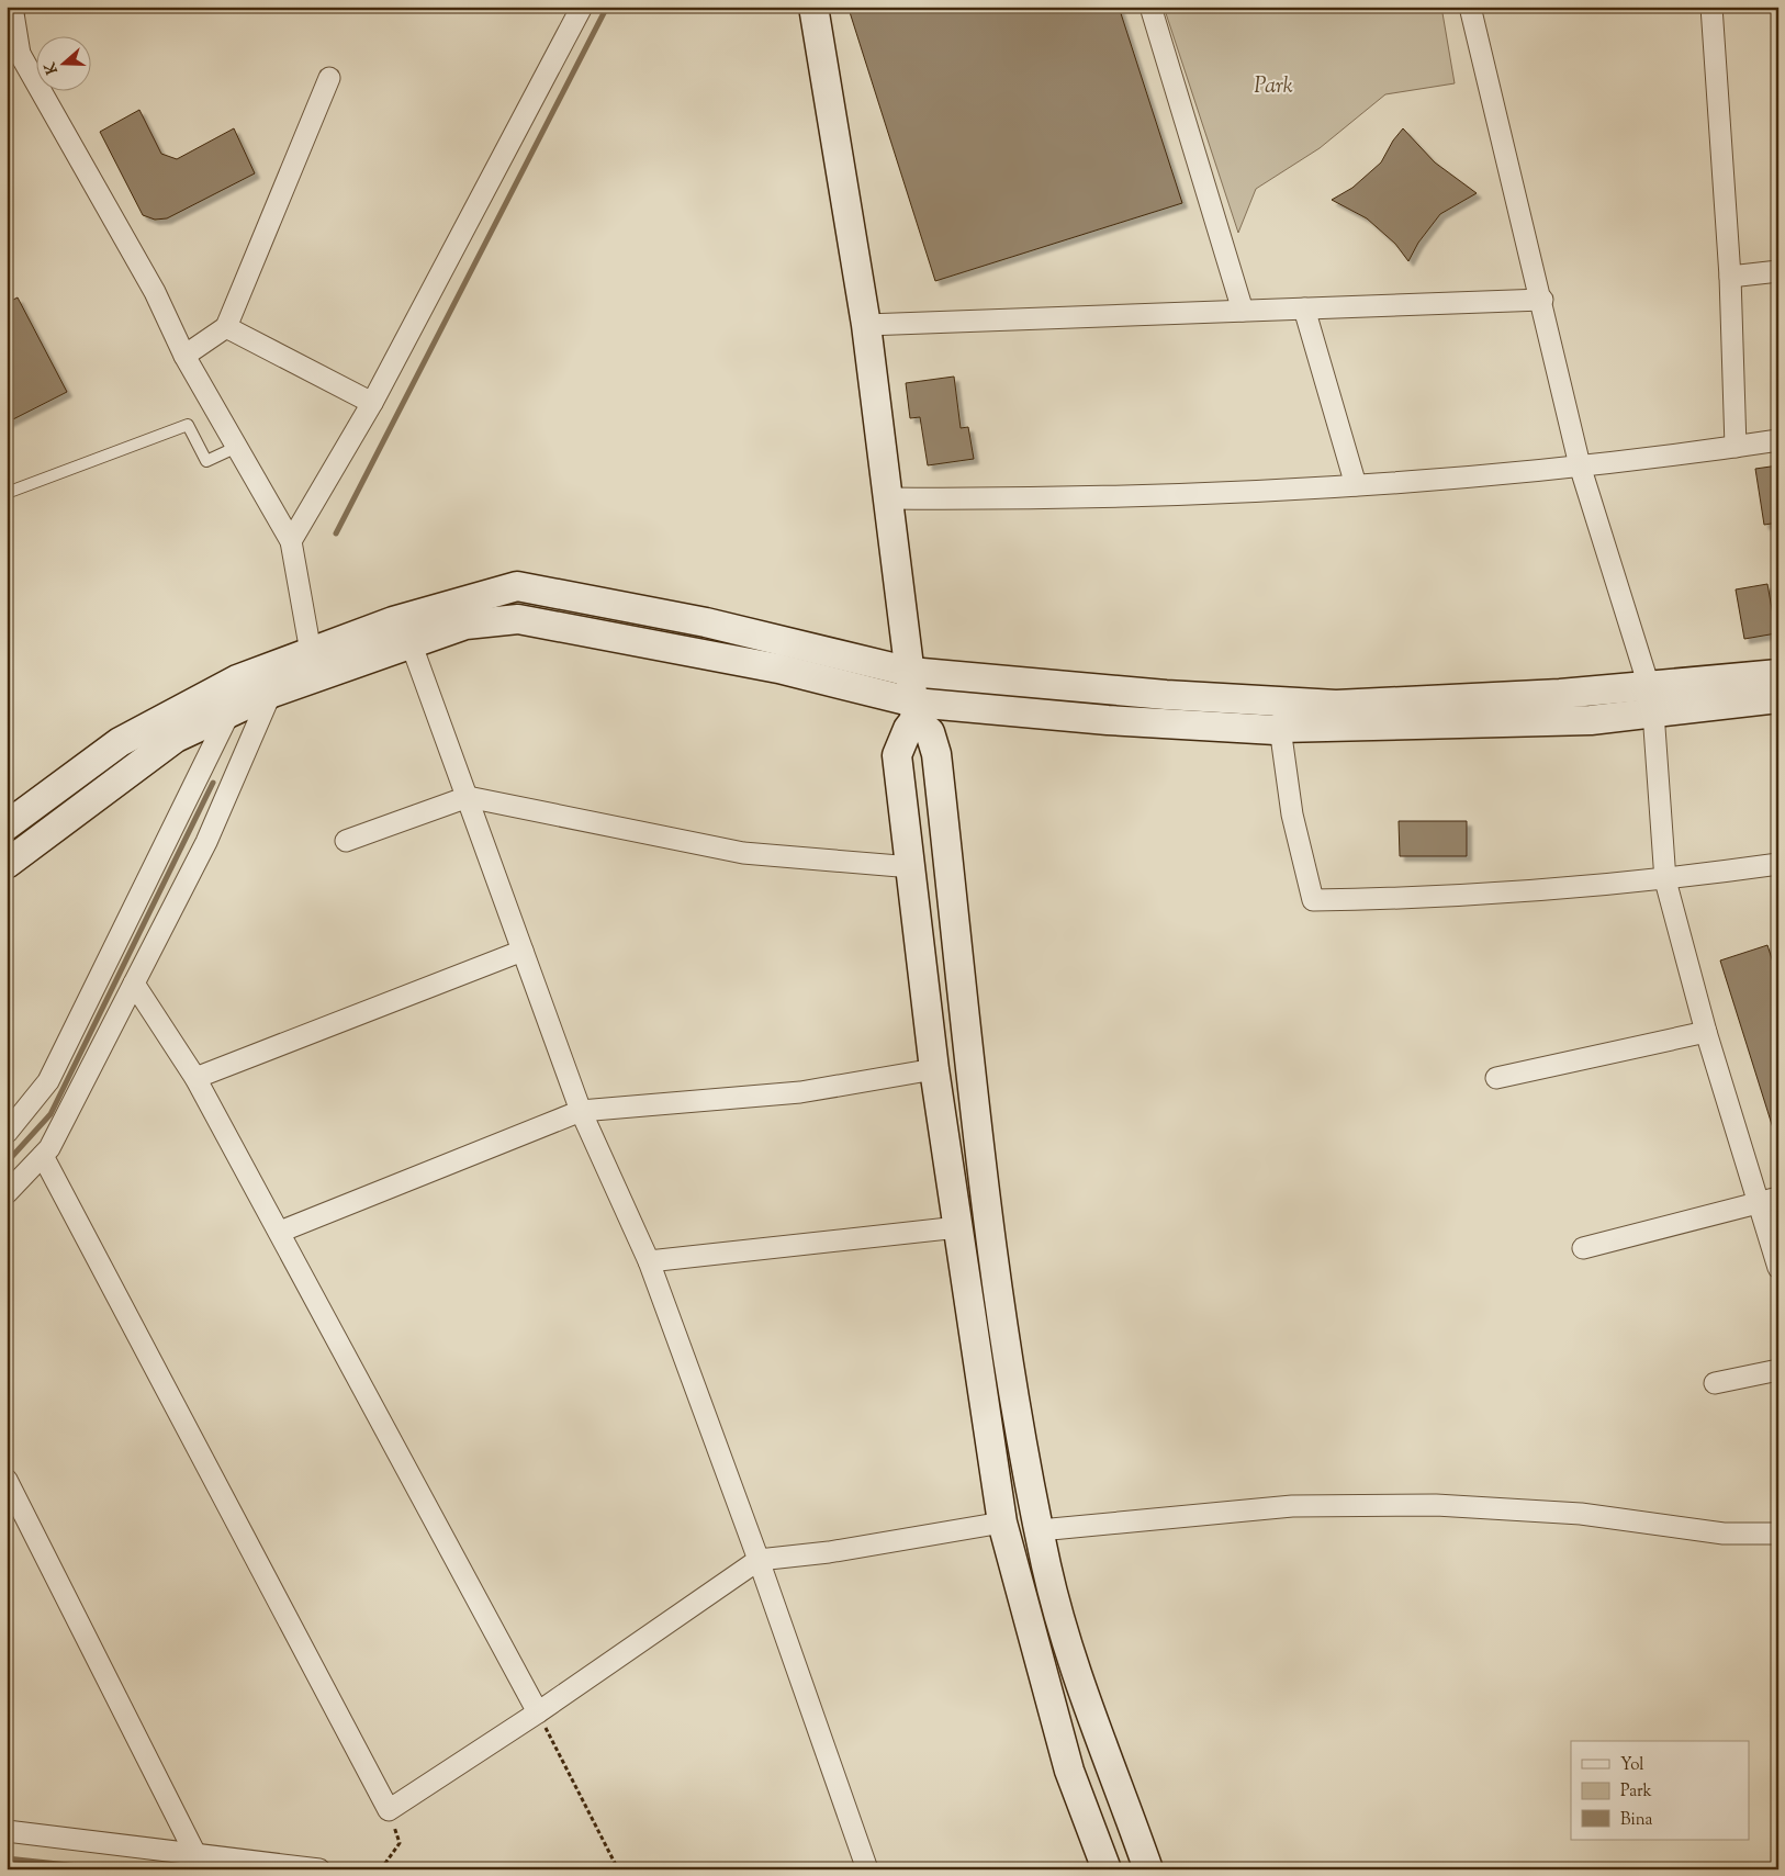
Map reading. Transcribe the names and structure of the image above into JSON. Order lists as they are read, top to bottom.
{
  "parks": ["Park"],
  "legend": ["Yol", "Park", "Bina"],
  "north": "left"
}
